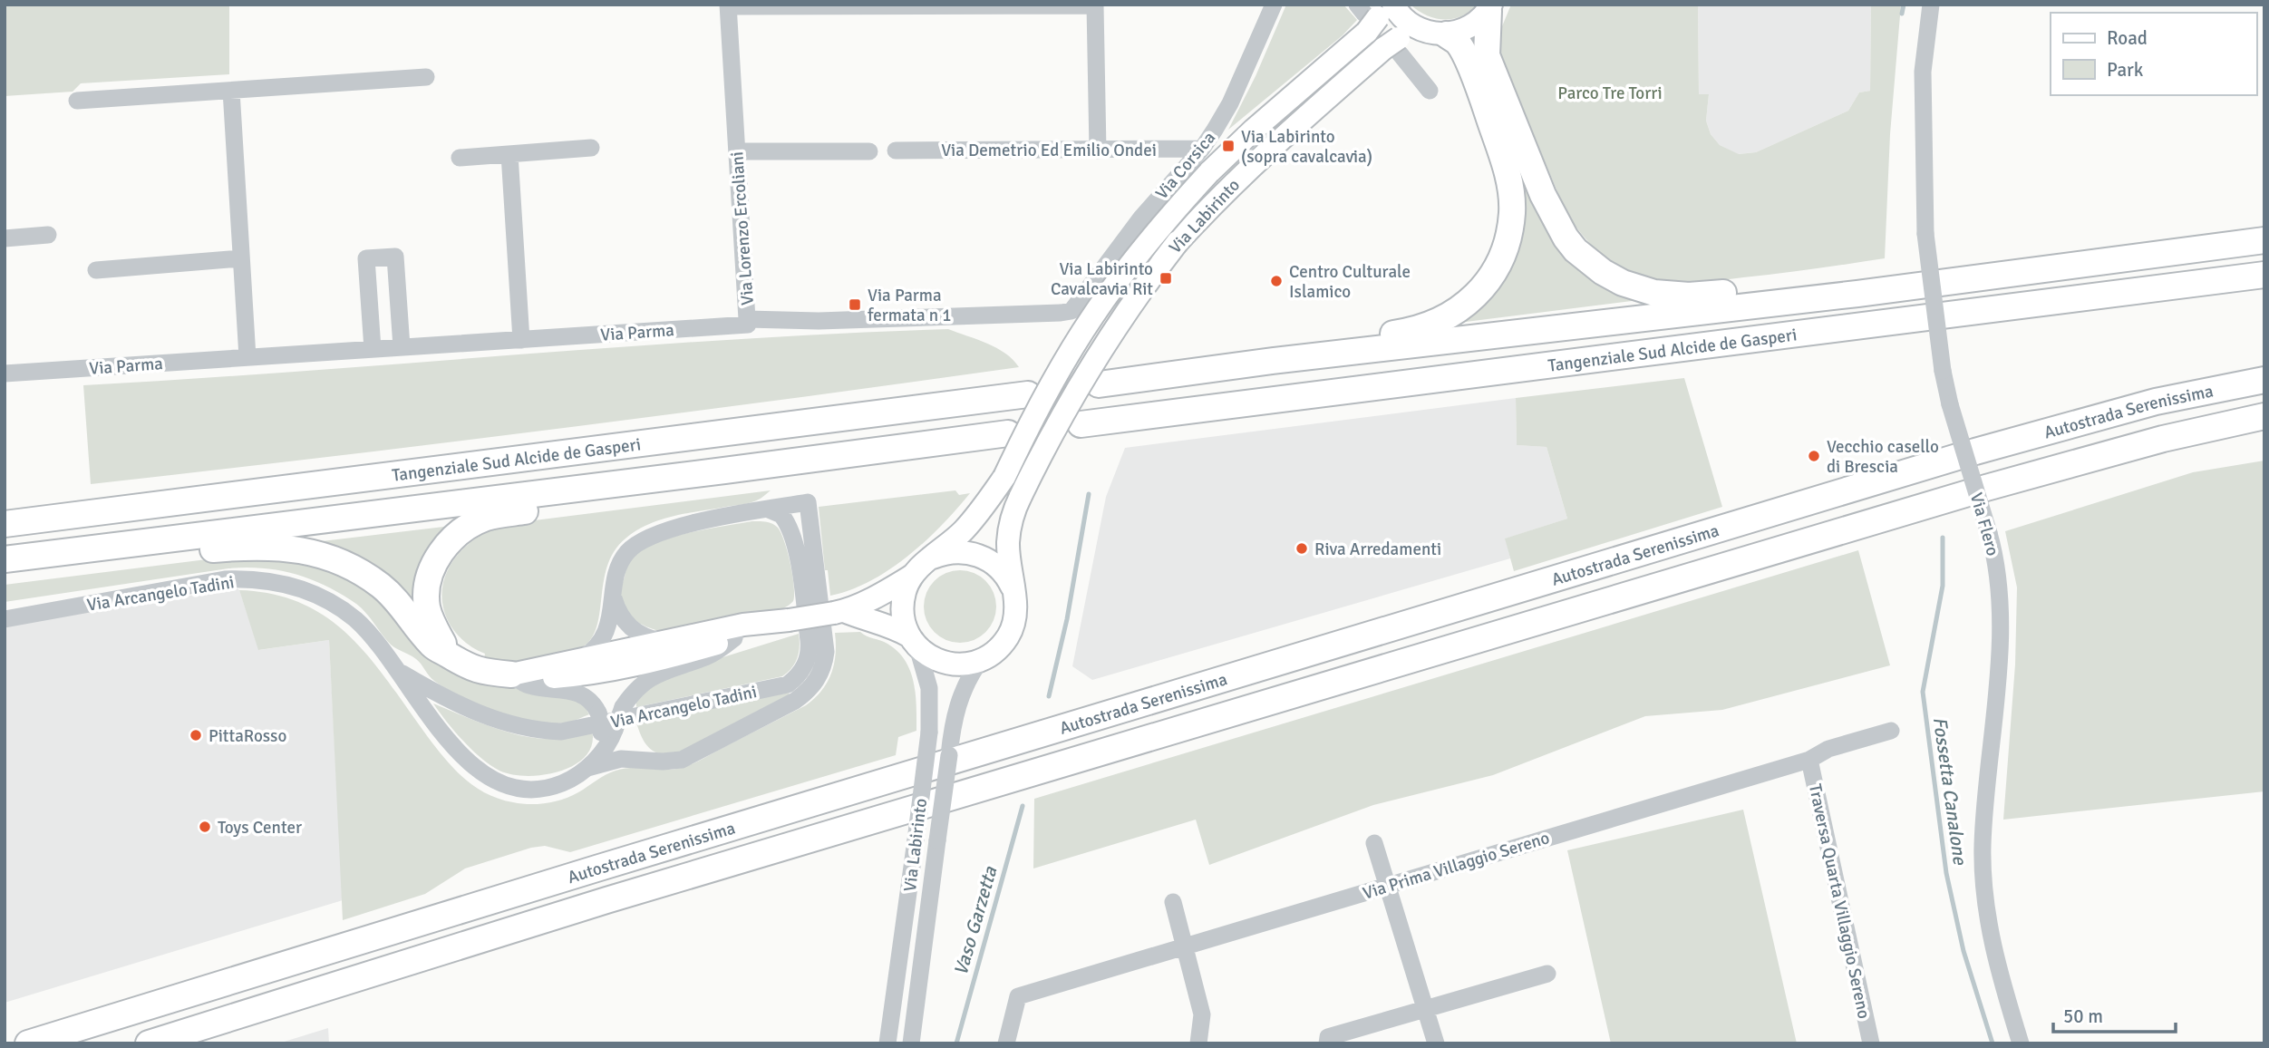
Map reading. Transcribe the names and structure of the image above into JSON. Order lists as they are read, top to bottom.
{
  "streets": {
    "highway": ["Tangenziale Sud Alcide de Gasperi", "Autostrada Serenissima"],
    "main road": ["Via Labirinto"],
    "street": [
      "Via Demetrio Ed Emilio Ondei",
      "Via Corsica",
      "Via Lorenzo Ercoliani",
      "Via Parma",
      "Via Flero",
      "Via Arcangelo Tadini",
      "Via Prima Villaggio Sereno",
      "Traversa Quarta Villaggio Sereno"
    ]
  },
  "crossings": [
    ["Via Demetrio Ed Emilio Ondei", "Via Corsica"],
    ["Via Corsica", "Via Lorenzo Ercoliani"],
    ["Via Lorenzo Ercoliani", "Via Parma"],
    ["Via Prima Villaggio Sereno", "Traversa Quarta Villaggio Sereno"]
  ],
  "water": ["Fossetta Canalone", "Vaso Garzetta"],
  "parks": ["Parco Tre Torri"],
  "places": {
    "transit": ["Via Labirinto (sopra cavalcavia)", "Via Labirinto Cavalcavia Rit", "Via Parma fermata n 1"],
    "other": [
      "Centro Culturale Islamico",
      "Vecchio casello di Brescia",
      "Riva Arredamenti",
      "PittaRosso",
      "Toys Center"
    ]
  },
  "legend": ["Road", "Park"],
  "scale_bar": "50 m"
}
